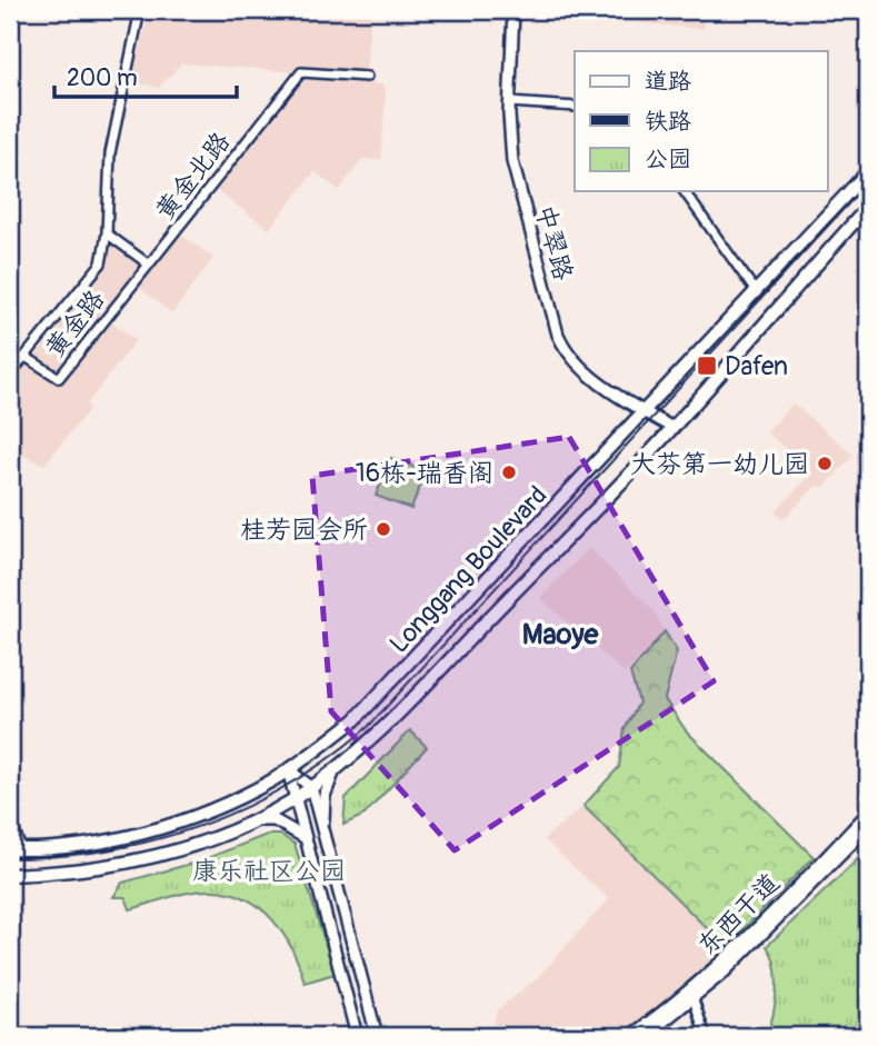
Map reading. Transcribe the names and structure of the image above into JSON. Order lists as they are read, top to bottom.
{
  "streets": {
    "highway": ["Longgang Boulevard"],
    "main road": ["中翠路", "东西干道"],
    "street": ["黄金北路", "黄金路"]
  },
  "crossings": [
    ["黄金北路", "黄金路"],
    ["中翠路", "Longgang Boulevard"]
  ],
  "districts": ["Maoye"],
  "parks": ["康乐社区公园"],
  "places": {
    "transit": ["Dafen"],
    "other": ["大芬第一幼儿园", "16栋-瑞香阁", "桂芳园会所"]
  },
  "legend": ["道路", "铁路", "公园"],
  "scale_bar": "200 m"
}
